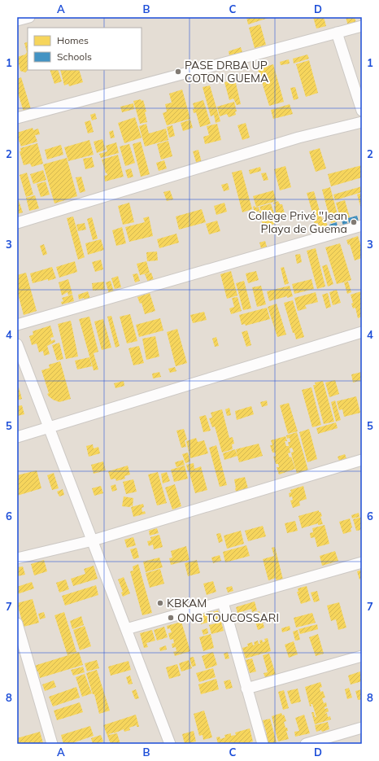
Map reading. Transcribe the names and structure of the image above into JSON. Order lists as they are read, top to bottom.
{
  "places": [
    "PASE DRBA UP COTON GUEMA",
    "Collège Privé ''Jean Playa de Guema",
    "KBKAM",
    "ONG TOUCOSSARI"
  ],
  "legend": ["Homes", "Schools"],
  "grid": {
    "columns": [
      "A",
      "B",
      "C",
      "D"
    ],
    "rows": [
      "1",
      "2",
      "3",
      "4",
      "5",
      "6",
      "7",
      "8"
    ]
  }
}
